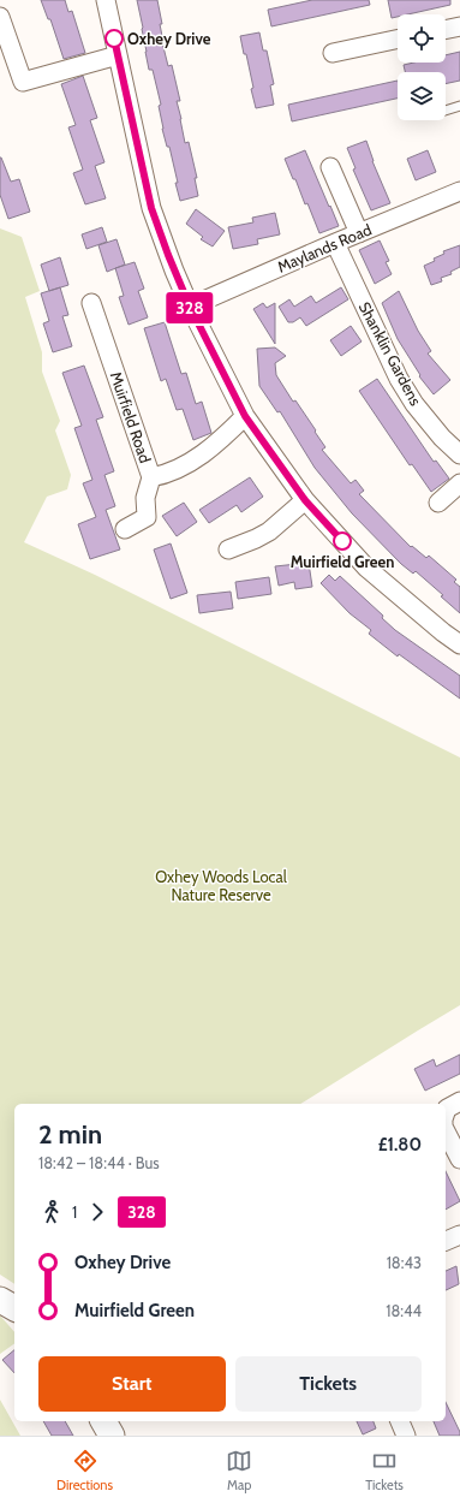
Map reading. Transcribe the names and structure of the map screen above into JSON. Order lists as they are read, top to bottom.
{
  "streets": {
    "street": ["Maylands Road", "Shanklin Gardens", "Muirfield Road"]
  },
  "crossings": [
    ["Maylands Road", "Shanklin Gardens"]
  ],
  "parks": ["Oxhey Woods Local Nature Reserve"],
  "places": ["Oxhey Drive", "Muirfield Green"],
  "lines": ["bus line 328"],
  "page": {
    "on_map": "328",
    "heading": ["2 min", "18:42 – 18:44 · Bus", "£1.80"],
    "legs": ["1", "328"],
    "list": [
      {
        "name": "Oxhey Drive",
        "value": "18:43"
      },
      {
        "name": "Muirfield Green",
        "value": "18:44"
      }
    ],
    "buttons": ["Start", "Tickets"],
    "tabs": ["Directions", "Map", "Tickets"]
  }
}
